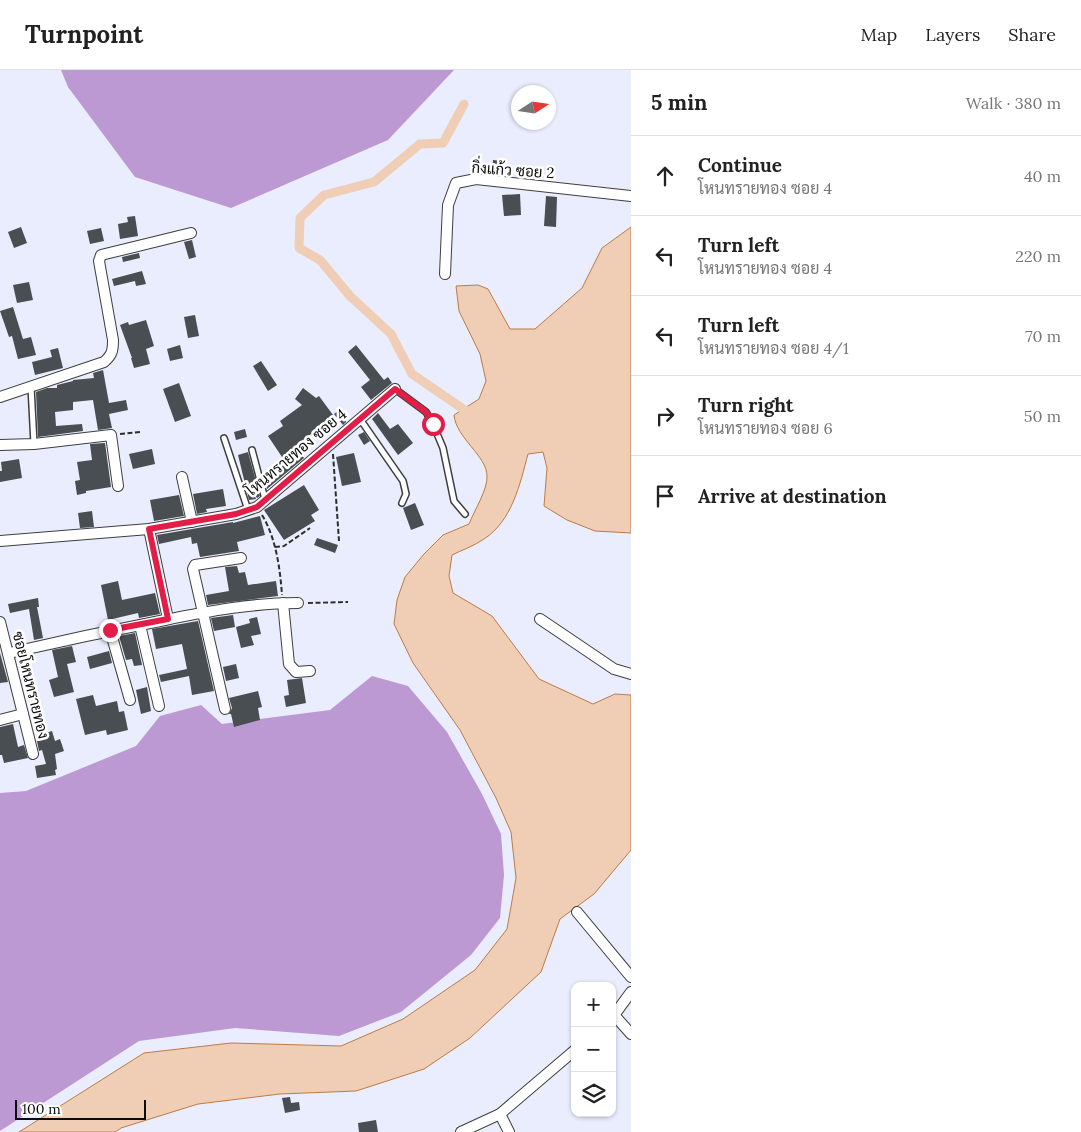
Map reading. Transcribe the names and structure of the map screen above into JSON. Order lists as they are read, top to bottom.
{
  "streets": {
    "street": ["กิ่งแก้ว ซอย 2", "โหนทรายทอง ซอย 4", "ซอยโหนทรายทอง"]
  },
  "scale_bar": "100 m",
  "north": "right",
  "page": {
    "header": "Turnpoint",
    "nav": ["Map", "Layers", "Share"],
    "heading": ["5 min", "Walk · 380 m"],
    "list": [
      ["Continue", "โหนทรายทอง ซอย 4", "40 m"],
      ["Turn left", "โหนทรายทอง ซอย 4", "220 m"],
      ["Turn left", "โหนทรายทอง ซอย 4/1", "70 m"],
      ["Turn right", "โหนทรายทอง ซอย 6", "50 m"],
      "Arrive at destination"
    ],
    "map_buttons": ["+", "−"],
    "scale": "100 m"
  }
}
